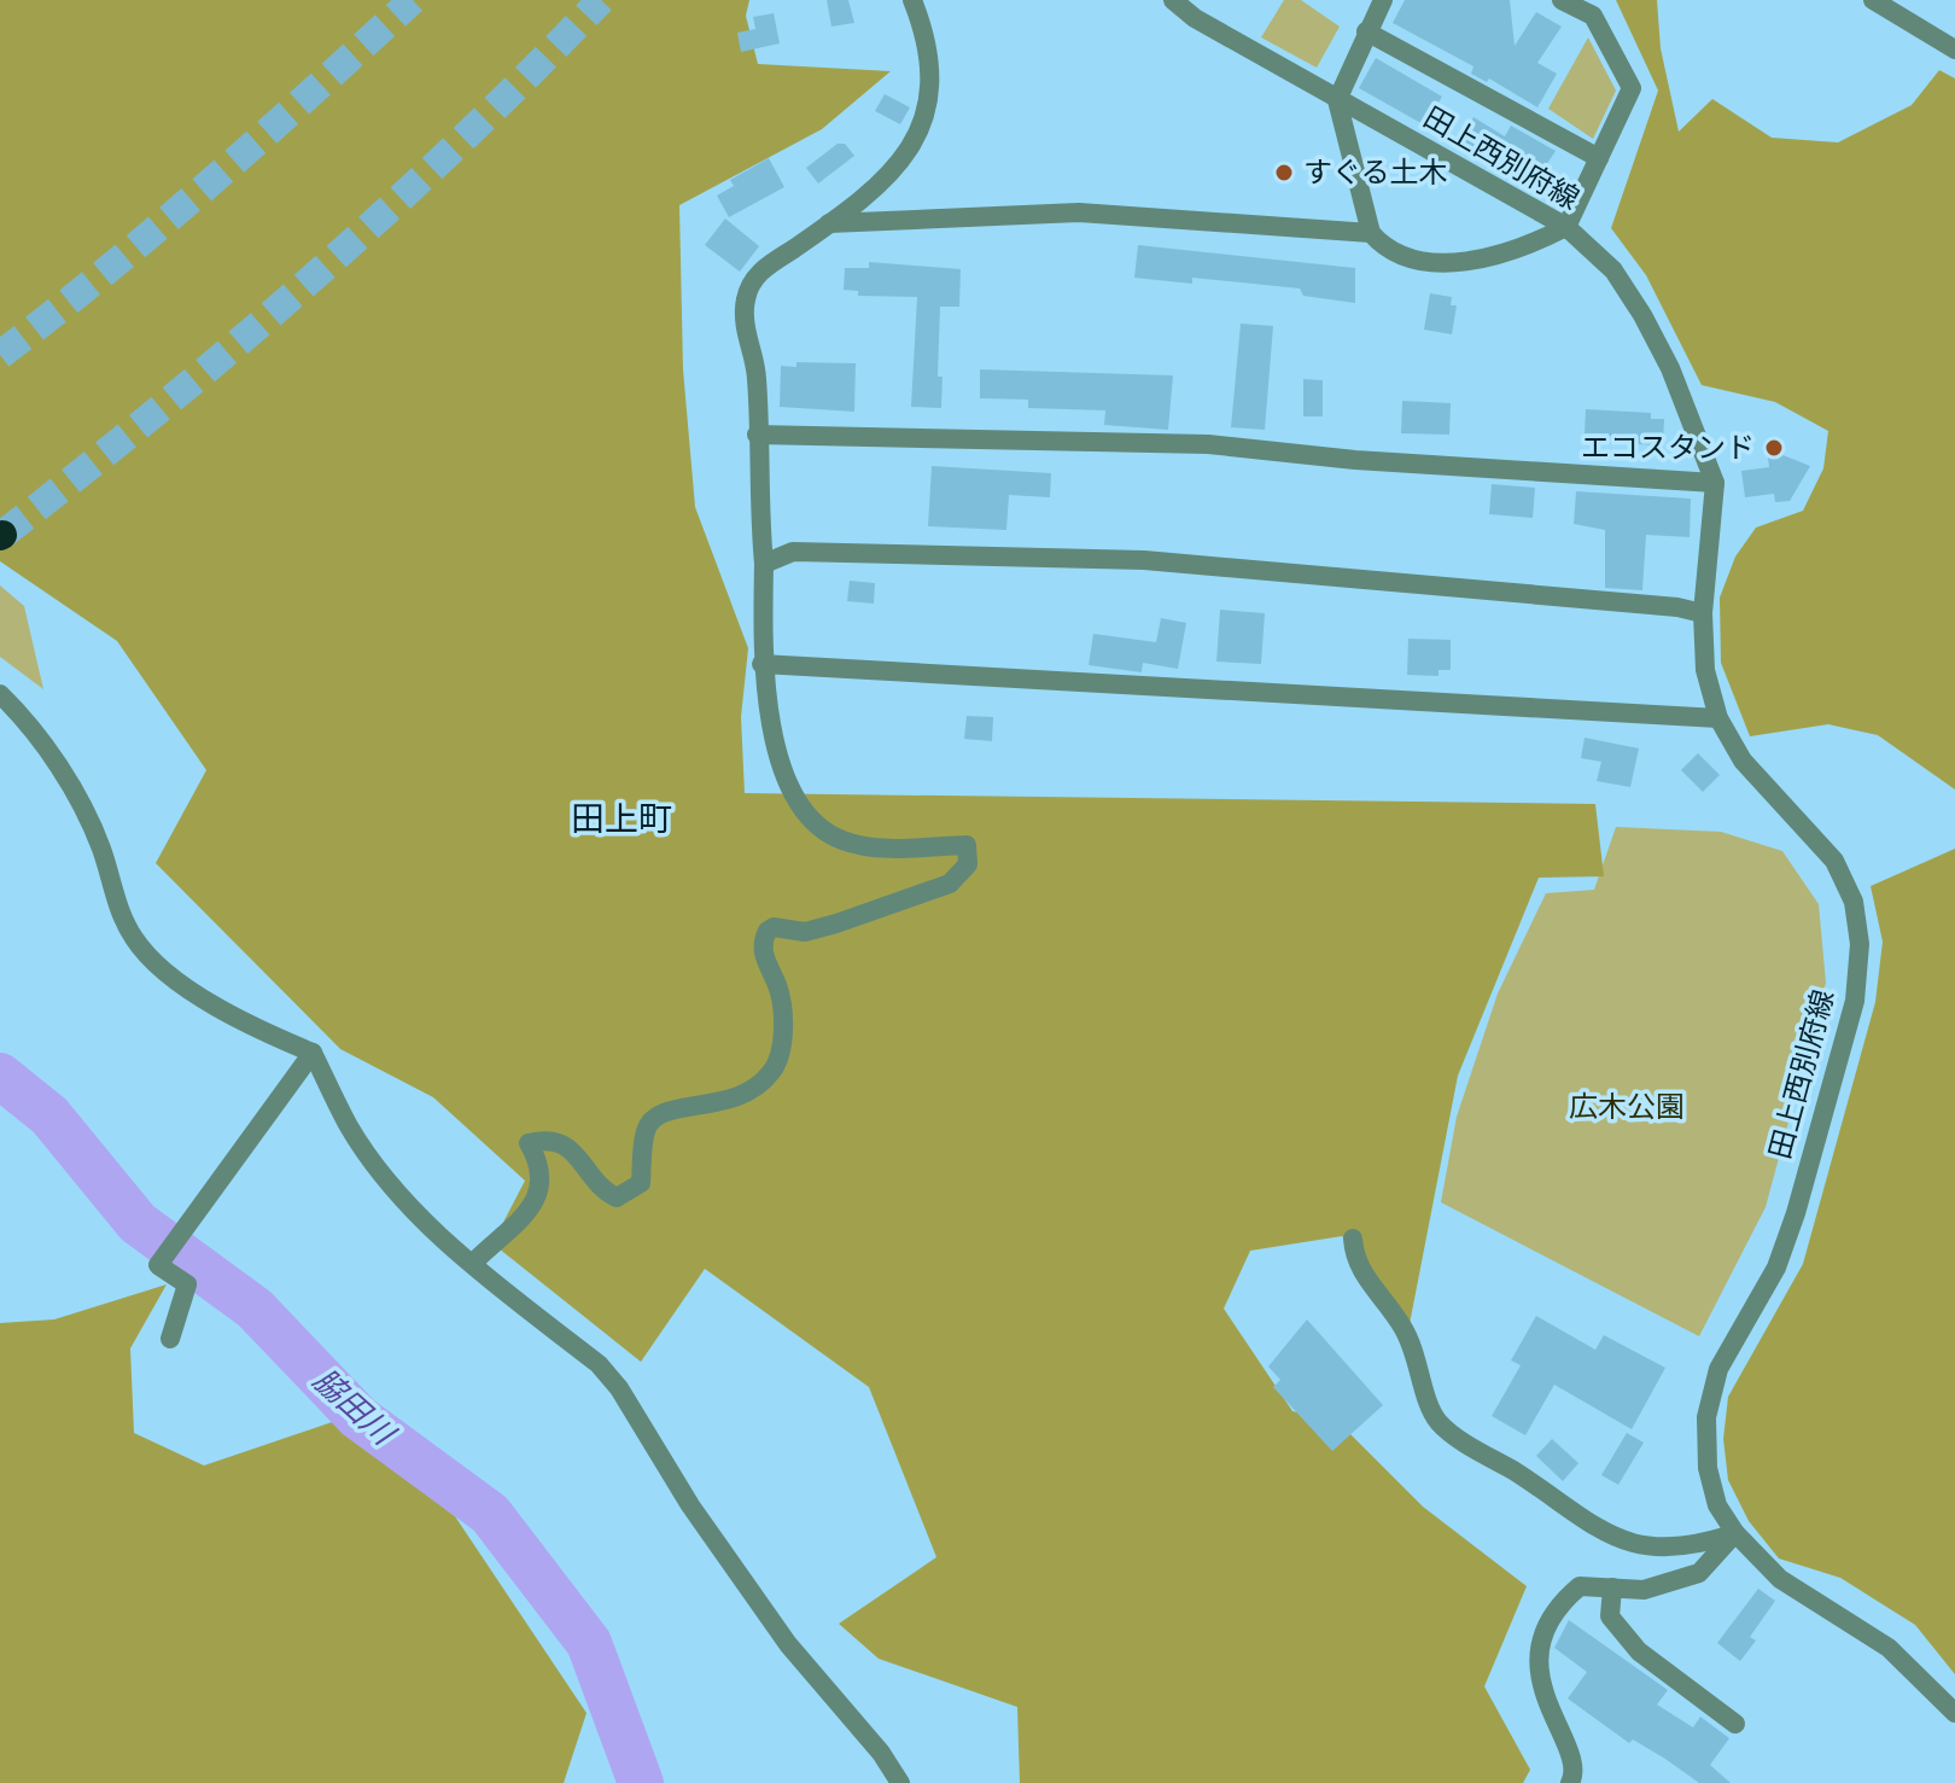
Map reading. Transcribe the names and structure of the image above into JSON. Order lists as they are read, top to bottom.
{
  "streets": {
    "street": ["田上西別府線"]
  },
  "districts": ["田上町"],
  "water": ["脇田川"],
  "parks": ["広木公園"],
  "places": ["すぐる土木", "エコスタンド"]
}
